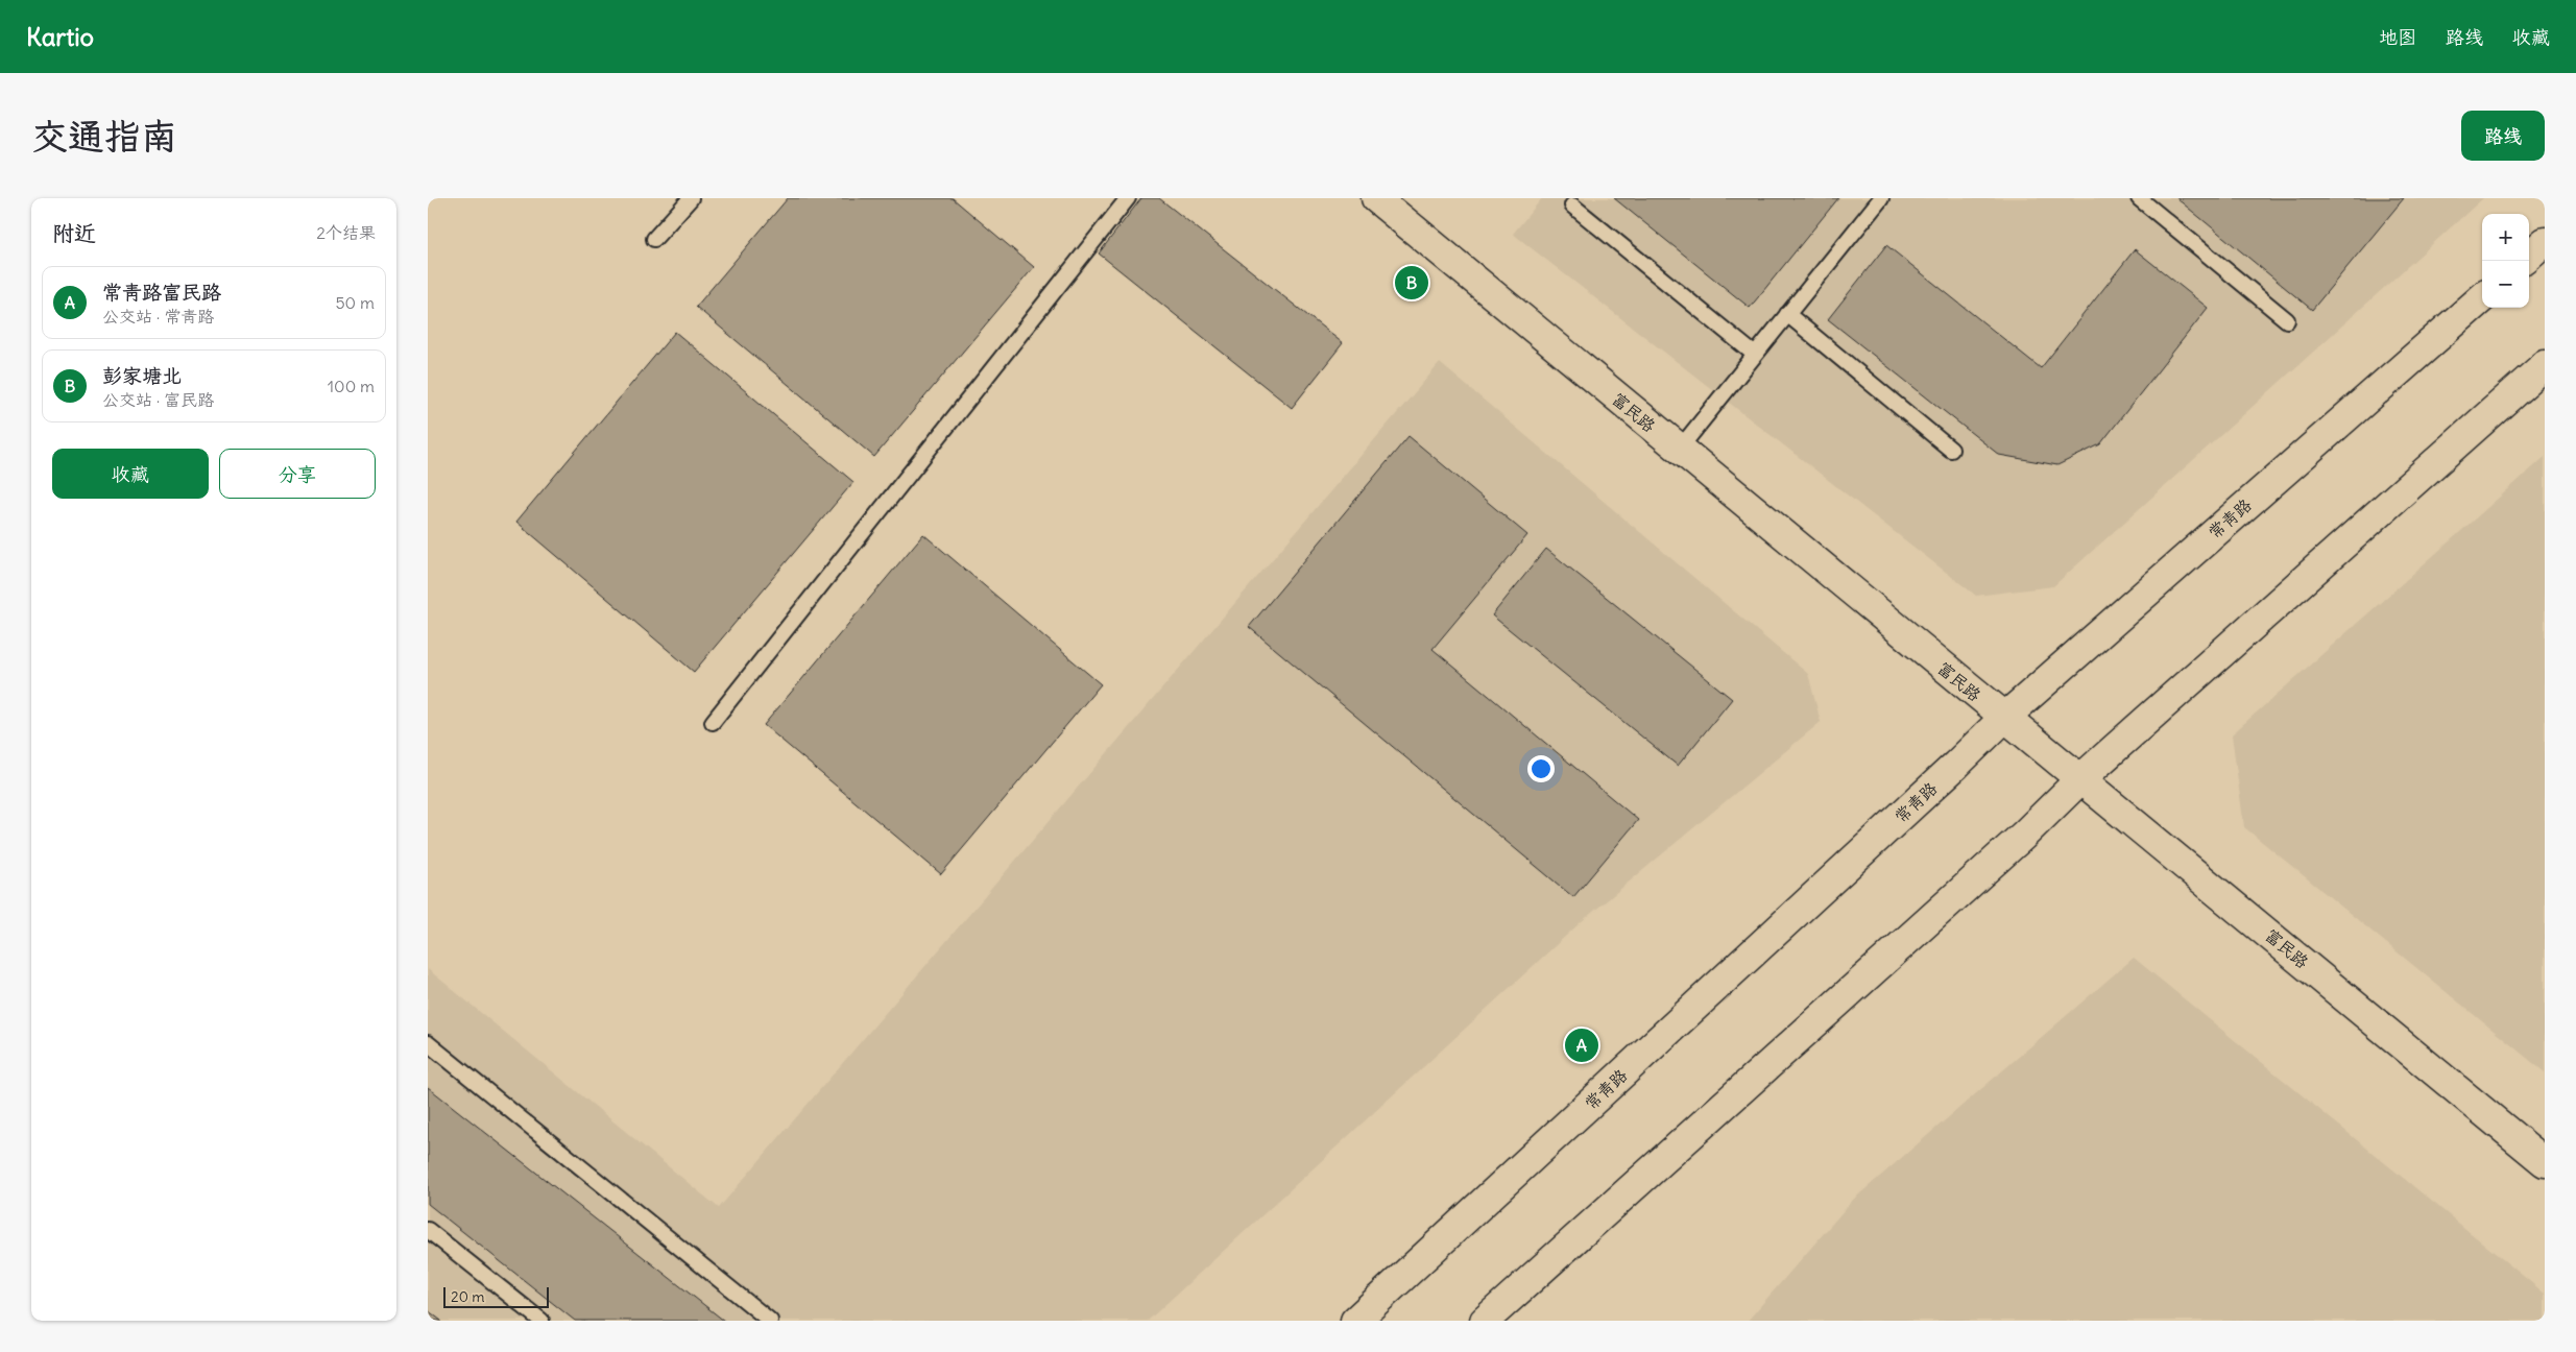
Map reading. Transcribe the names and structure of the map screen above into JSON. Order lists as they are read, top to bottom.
{
  "streets": {
    "main road": ["富民路", "常青路"]
  },
  "crossings": [
    ["富民路", "常青路"]
  ],
  "scale_bar": "20 m",
  "page": {
    "header": "Kartio",
    "nav": ["地图", "路线", "收藏"],
    "buttons": [
      "路线",
      ["收藏", "分享"]
    ],
    "title": "交通指南",
    "heading": ["附近", "2个结果"],
    "map_buttons": ["+", "−"],
    "pins": ["B", "A"],
    "list": [
      {
        "mark": "A",
        "name": "常青路富民路",
        "note": "公交站 · 常青路",
        "value": "50 m"
      },
      {
        "mark": "B",
        "name": "彭家塘北",
        "note": "公交站 · 富民路",
        "value": "100 m"
      }
    ],
    "scale": "20 m"
  }
}
